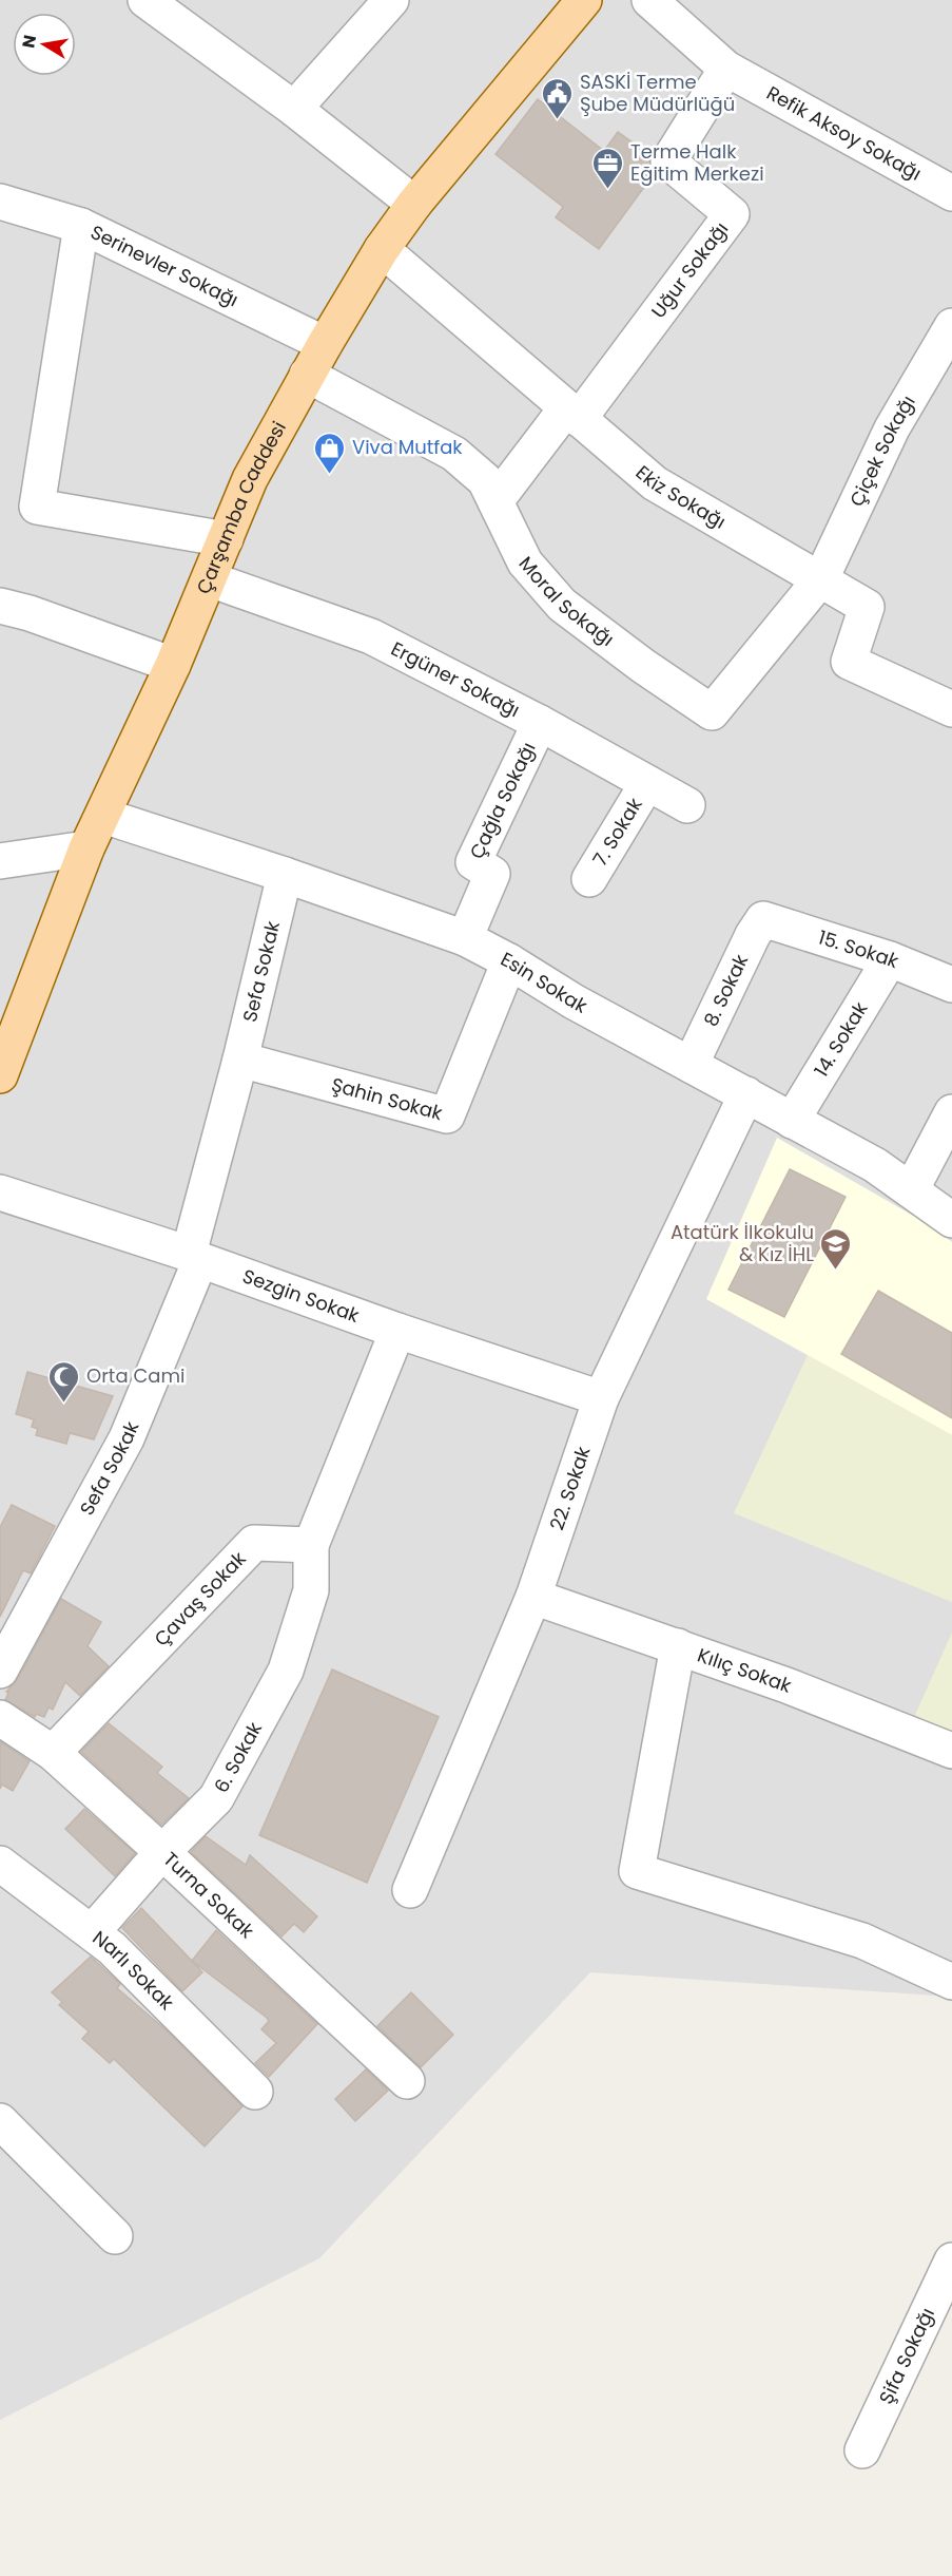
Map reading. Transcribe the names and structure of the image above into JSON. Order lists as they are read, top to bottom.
{
  "streets": {
    "main road": ["Çarşamba Caddesi"],
    "street": [
      "Refik Aksoy Sokağı",
      "Serinevler Sokağı",
      "Uğur Sokağı",
      "Çiçek Sokağı",
      "Ekiz Sokağı",
      "Moral Sokağı",
      "Ergüner Sokağı",
      "Çağla Sokağı",
      "7. Sokak",
      "15. Sokak",
      "Sefa Sokak",
      "Esin Sokak",
      "8. Sokak",
      "14. Sokak",
      "Şahin Sokak",
      "Sezgin Sokak",
      "22. Sokak",
      "Çavaş Sokak",
      "Kılıç Sokak",
      "6. Sokak",
      "Turna Sokak",
      "Narlı Sokak",
      "Şifa Sokağı"
    ]
  },
  "crossings": [
    ["Refik Aksoy Sokağı", "Uğur Sokağı"],
    ["Serinevler Sokağı", "Çarşamba Caddesi"],
    ["Uğur Sokağı", "Ekiz Sokağı"],
    ["Uğur Sokağı", "Moral Sokağı"],
    ["Çiçek Sokağı", "Ekiz Sokağı"],
    ["Çiçek Sokağı", "Moral Sokağı"],
    ["Ekiz Sokağı", "Çarşamba Caddesi"],
    ["Ekiz Sokağı", "Moral Sokağı"],
    ["Çarşamba Caddesi", "Moral Sokağı"],
    ["Çarşamba Caddesi", "Ergüner Sokağı"],
    ["Çarşamba Caddesi", "Esin Sokak"],
    ["Ergüner Sokağı", "Çağla Sokağı"],
    ["Ergüner Sokağı", "7. Sokak"],
    ["Çağla Sokağı", "Esin Sokak"],
    ["15. Sokak", "8. Sokak"],
    ["15. Sokak", "14. Sokak"],
    ["Sefa Sokak", "Esin Sokak"],
    ["Sefa Sokak", "Şahin Sokak"],
    ["Sefa Sokak", "Sezgin Sokak"],
    ["Esin Sokak", "8. Sokak"],
    ["Esin Sokak", "14. Sokak"],
    ["Esin Sokak", "Şahin Sokak"],
    ["Esin Sokak", "22. Sokak"],
    ["Sezgin Sokak", "22. Sokak"],
    ["22. Sokak", "Kılıç Sokak"],
    ["Çavaş Sokak", "6. Sokak"],
    ["Çavaş Sokak", "Turna Sokak"],
    ["6. Sokak", "Turna Sokak"],
    ["6. Sokak", "Narlı Sokak"]
  ],
  "places": {
    "public building": ["SASKİ Terme Şube Müdürlüğü"],
    "office": ["Terme Halk Eğitim Merkezi"],
    "shop": ["Viva Mutfak"],
    "school or university": ["Atatürk İlkokulu & Kız İHL"],
    "mosque": ["Orta Cami"]
  },
  "north": "left"
}
